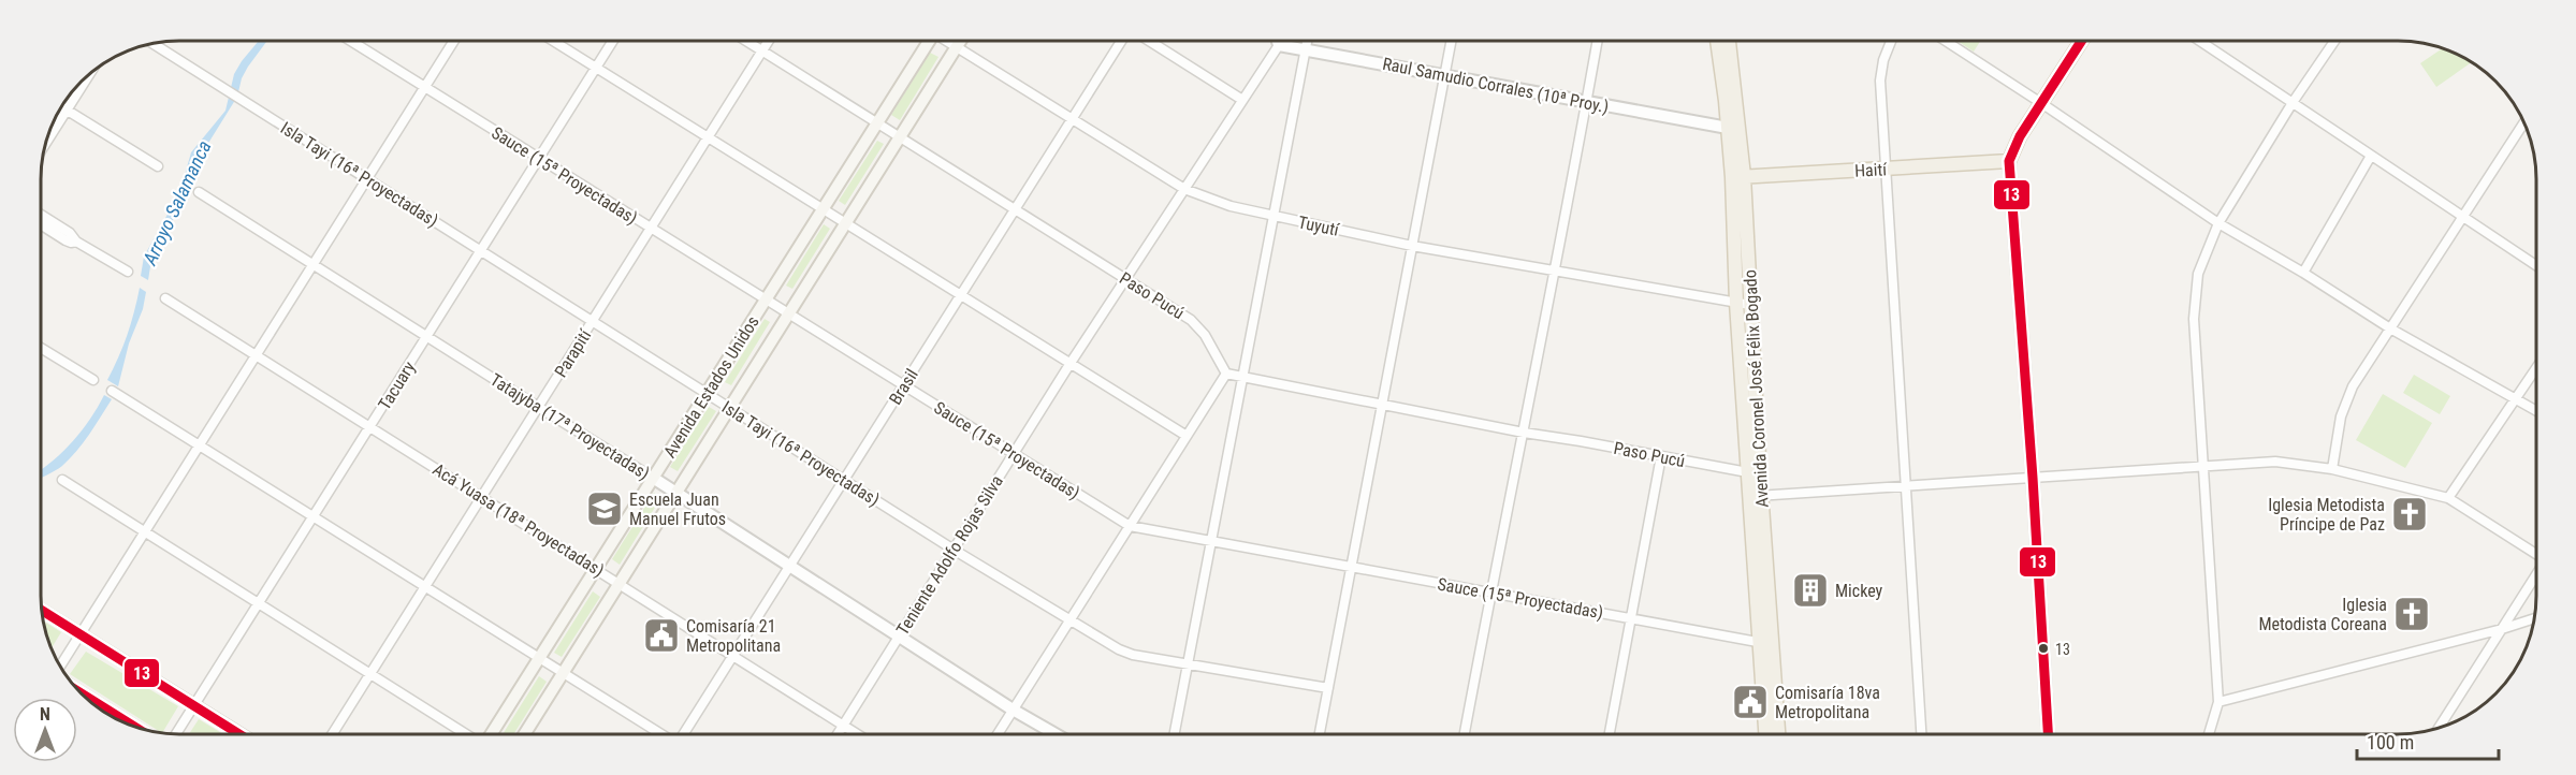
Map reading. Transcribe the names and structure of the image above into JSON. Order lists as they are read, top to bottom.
{
  "streets": {
    "main road": ["Haití", "Avenida Estados Unidos", "Avenida Coronel José Félix Bogado"],
    "street": [
      "Raul Samudio Corrales (10ª Proy.)",
      "Isla Tayi (16ª Proyectadas)",
      "Sauce (15ª Proyectadas)",
      "Tuyutí",
      "Paso Pucú",
      "Parapití",
      "Tacuary",
      "Brasil",
      "Tatajyba (17ª Proyectadas)",
      "Acá Yuasa (18ª Proyectadas)",
      "Teniente Adolfo Rojas Silva"
    ]
  },
  "crossings": [
    ["Raul Samudio Corrales (10ª Proy.)", "Avenida Coronel José Félix Bogado"],
    ["Raul Samudio Corrales (10ª Proy.)", "Teniente Adolfo Rojas Silva"],
    ["Haití", "Avenida Coronel José Félix Bogado"],
    ["Isla Tayi (16ª Proyectadas)", "Parapití"],
    ["Isla Tayi (16ª Proyectadas)", "Tacuary"],
    ["Isla Tayi (16ª Proyectadas)", "Avenida Estados Unidos"],
    ["Isla Tayi (16ª Proyectadas)", "Brasil"],
    ["Isla Tayi (16ª Proyectadas)", "Teniente Adolfo Rojas Silva"],
    ["Sauce (15ª Proyectadas)", "Parapití"],
    ["Sauce (15ª Proyectadas)", "Tacuary"],
    ["Sauce (15ª Proyectadas)", "Avenida Estados Unidos"],
    ["Sauce (15ª Proyectadas)", "Brasil"],
    ["Sauce (15ª Proyectadas)", "Avenida Coronel José Félix Bogado"],
    ["Sauce (15ª Proyectadas)", "Teniente Adolfo Rojas Silva"],
    ["Tuyutí", "Avenida Estados Unidos"],
    ["Tuyutí", "Brasil"],
    ["Tuyutí", "Avenida Coronel José Félix Bogado"],
    ["Tuyutí", "Teniente Adolfo Rojas Silva"],
    ["Paso Pucú", "Parapití"],
    ["Paso Pucú", "Avenida Estados Unidos"],
    ["Paso Pucú", "Brasil"],
    ["Paso Pucú", "Avenida Coronel José Félix Bogado"],
    ["Paso Pucú", "Teniente Adolfo Rojas Silva"],
    ["Parapití", "Tatajyba (17ª Proyectadas)"],
    ["Parapití", "Acá Yuasa (18ª Proyectadas)"],
    ["Tacuary", "Tatajyba (17ª Proyectadas)"],
    ["Tacuary", "Acá Yuasa (18ª Proyectadas)"],
    ["Avenida Estados Unidos", "Tatajyba (17ª Proyectadas)"],
    ["Avenida Estados Unidos", "Acá Yuasa (18ª Proyectadas)"],
    ["Brasil", "Tatajyba (17ª Proyectadas)"],
    ["Brasil", "Acá Yuasa (18ª Proyectadas)"],
    ["Tatajyba (17ª Proyectadas)", "Teniente Adolfo Rojas Silva"],
    ["Acá Yuasa (18ª Proyectadas)", "Teniente Adolfo Rojas Silva"]
  ],
  "water": ["Arroyo Salamanca"],
  "places": {
    "school or university": ["Escuela Juan Manuel Frutos"],
    "church": ["Iglesia Metodista Príncipe de Paz", "Iglesia Metodista Coreana"],
    "building": ["Mickey"],
    "public building": ["Comisaría 21 Metropolitana", "Comisaría 18va Metropolitana"],
    "other": ["13"]
  },
  "lines": ["transit line 13"],
  "scale_bar": "100 m",
  "north": "top"
}
